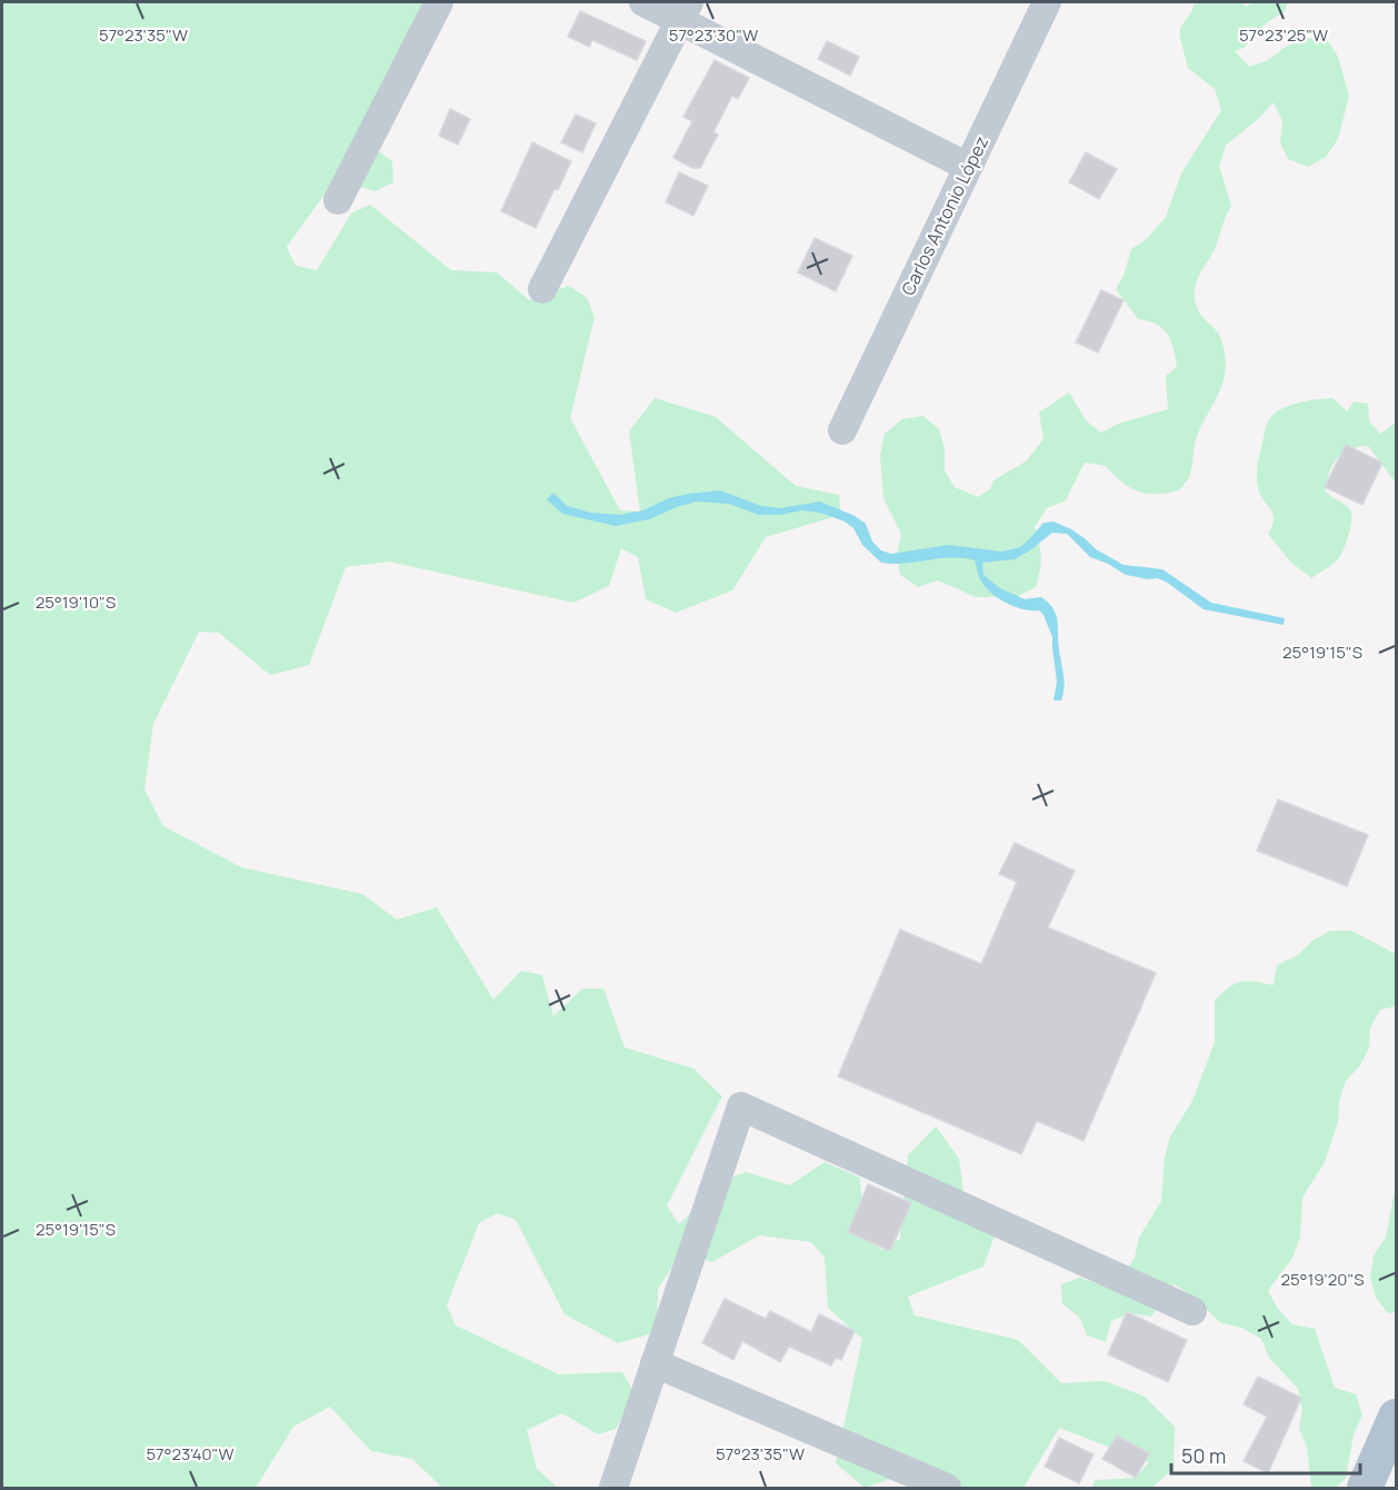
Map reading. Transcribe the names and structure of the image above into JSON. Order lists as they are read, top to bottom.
{
  "streets": {
    "street": ["Carlos Antonio López"]
  },
  "scale_bar": "50 m",
  "coordinates": [
    "57°23'35\"W",
    "57°23'30\"W",
    "57°23'25\"W",
    "25°19'10\"S",
    "25°19'15\"S",
    "25°19'20\"S",
    "57°23'40\"W"
  ]
}
